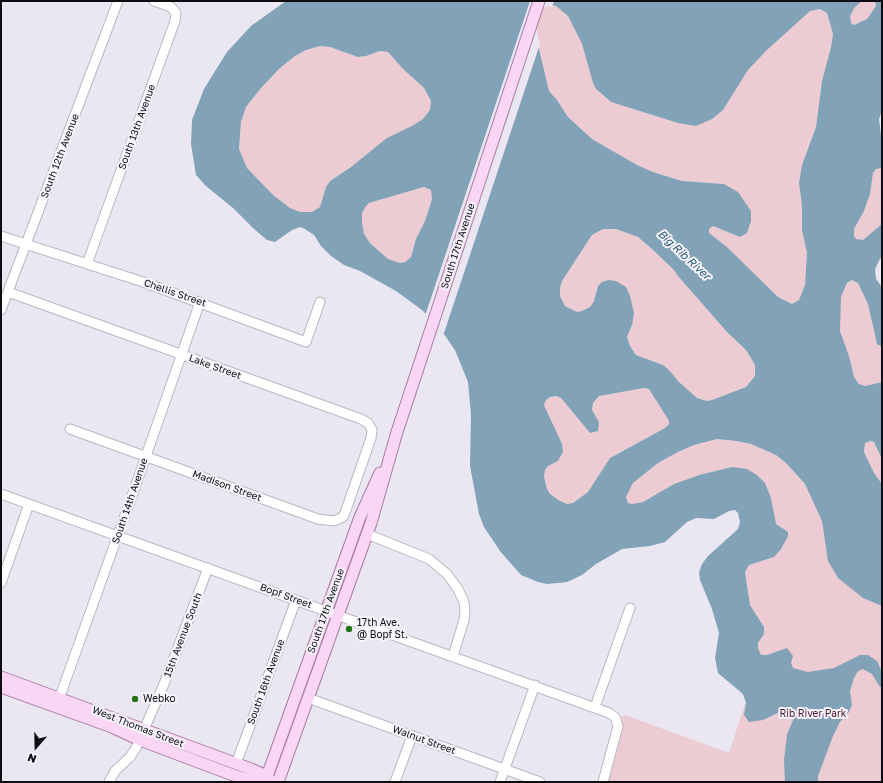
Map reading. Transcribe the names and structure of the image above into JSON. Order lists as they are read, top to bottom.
{
  "streets": {
    "main road": ["South 17th Avenue", "West Thomas Street"],
    "street": [
      "South 13th Avenue",
      "South 12th Avenue",
      "Chellis Street",
      "Lake Street",
      "Madison Street",
      "South 14th Avenue",
      "Bopf Street",
      "15th Avenue South",
      "South 16th Avenue",
      "Walnut Street"
    ]
  },
  "crossings": [
    ["South 13th Avenue", "Chellis Street"],
    ["South 12th Avenue", "Chellis Street"],
    ["South 12th Avenue", "Lake Street"],
    ["South 17th Avenue", "Bopf Street"],
    ["South 17th Avenue", "West Thomas Street"],
    ["South 17th Avenue", "Walnut Street"],
    ["Chellis Street", "South 14th Avenue"],
    ["Lake Street", "Madison Street"],
    ["Lake Street", "South 14th Avenue"],
    ["Madison Street", "South 14th Avenue"],
    ["South 14th Avenue", "Bopf Street"],
    ["South 14th Avenue", "West Thomas Street"],
    ["Bopf Street", "15th Avenue South"],
    ["Bopf Street", "South 16th Avenue"],
    ["15th Avenue South", "West Thomas Street"],
    ["South 16th Avenue", "West Thomas Street"]
  ],
  "water": ["Big Rib River"],
  "parks": ["Rib River Park"],
  "places": ["17th Ave. @ Bopf St.", "Webko"],
  "north": "bottom"
}
